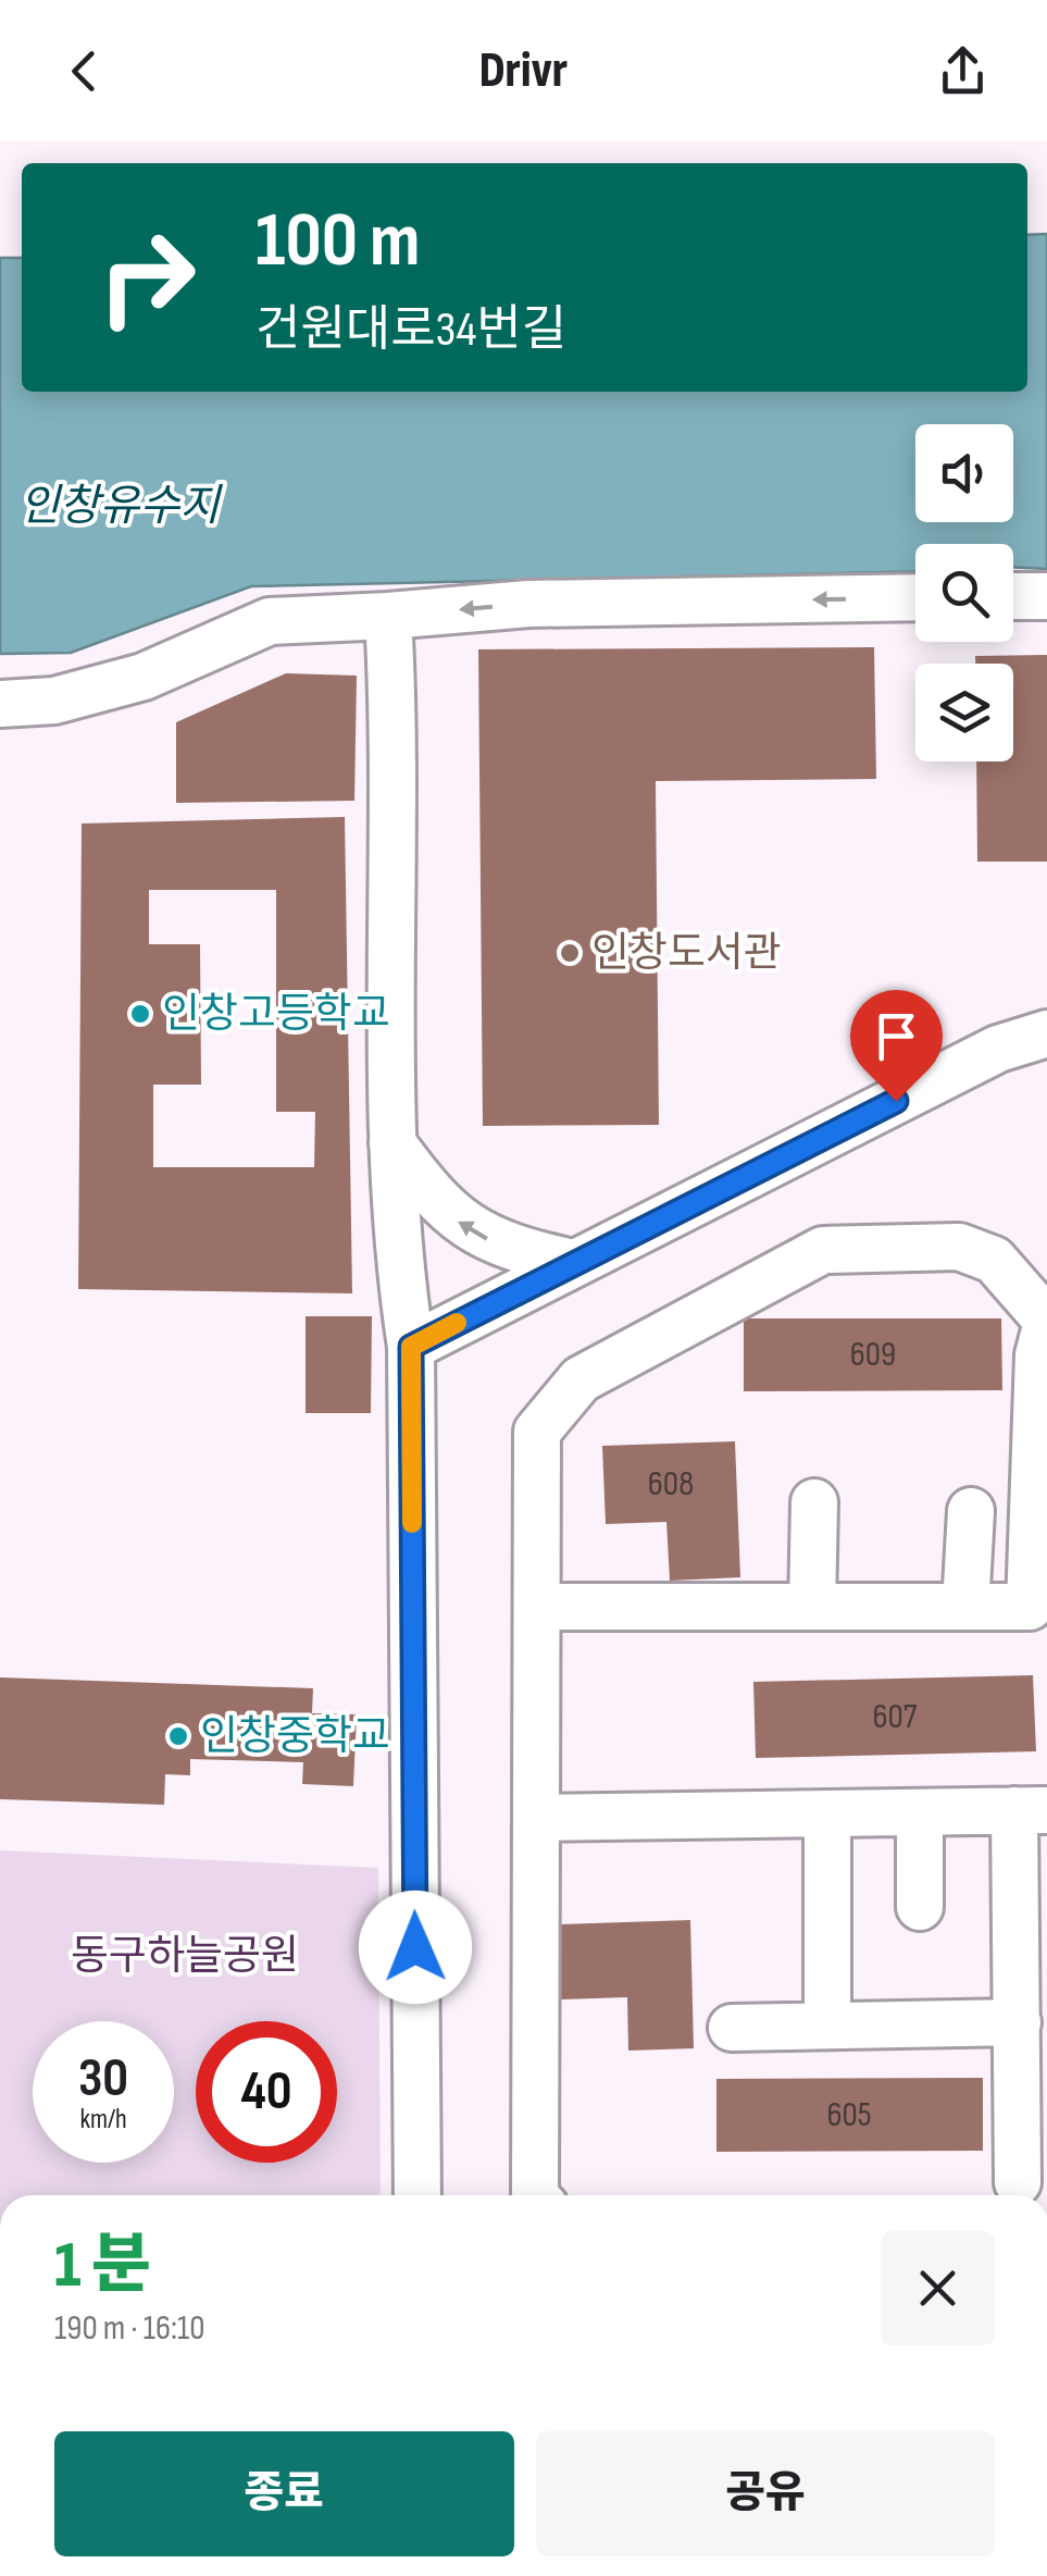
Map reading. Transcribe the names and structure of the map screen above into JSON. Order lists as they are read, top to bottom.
{
  "water": ["인창유수지"],
  "parks": ["동구하늘공원"],
  "places": ["인창도서관", "인창고등학교", "인창중학교"],
  "house_numbers": [
    "609",
    "608",
    "607",
    "605"
  ],
  "page": {
    "header": "Drivr",
    "turn": ["100 m", "건원대로34번길"],
    "speed": "30 km/h",
    "limit": "40",
    "heading": ["1 분", "190 m · 16:10"],
    "buttons": ["종료", "공유"]
  }
}
